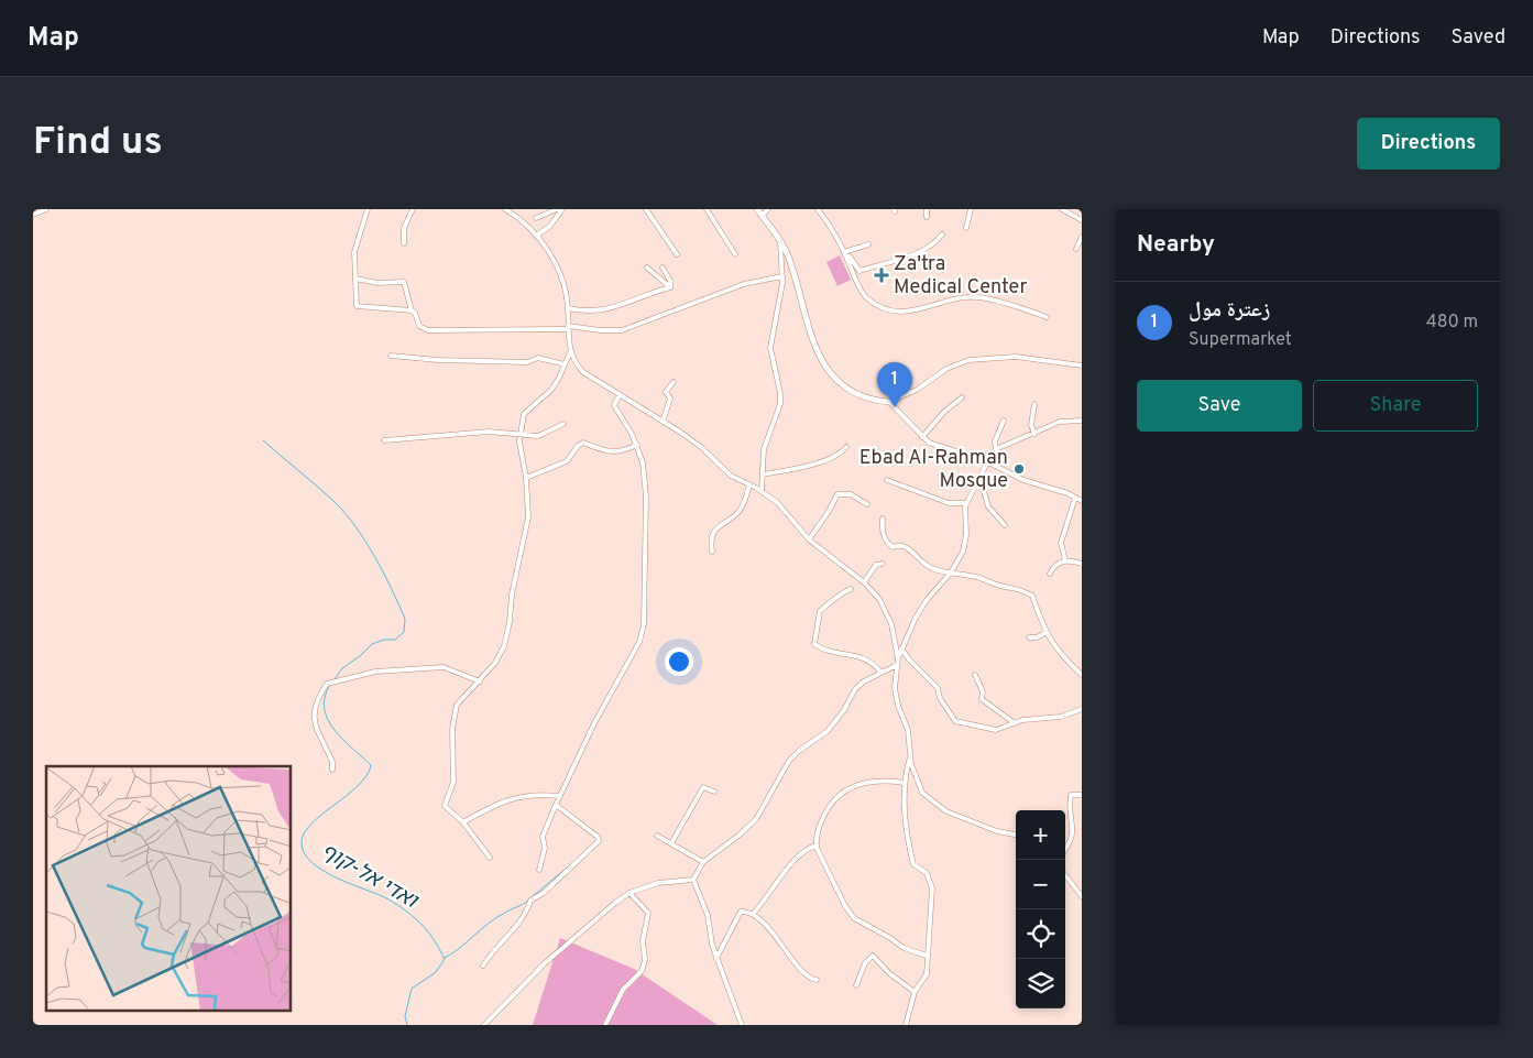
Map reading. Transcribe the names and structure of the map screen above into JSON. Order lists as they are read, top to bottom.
{
  "water": ["ואדי אל-קוף"],
  "places": {
    "health": ["Za'tra Medical Center"],
    "other": ["Ebad Al-Rahman Mosque"]
  },
  "page": {
    "header": "Map",
    "nav": ["Map", "Directions", "Saved"],
    "buttons": [
      "Directions",
      ["Save", "Share"]
    ],
    "title": "Find us",
    "heading": "Nearby",
    "list": [
      {
        "mark": "1",
        "name": "زعترة مول",
        "note": "Supermarket",
        "value": "480 m"
      }
    ],
    "pins": "1",
    "map_buttons": ["+", "−"]
  }
}
